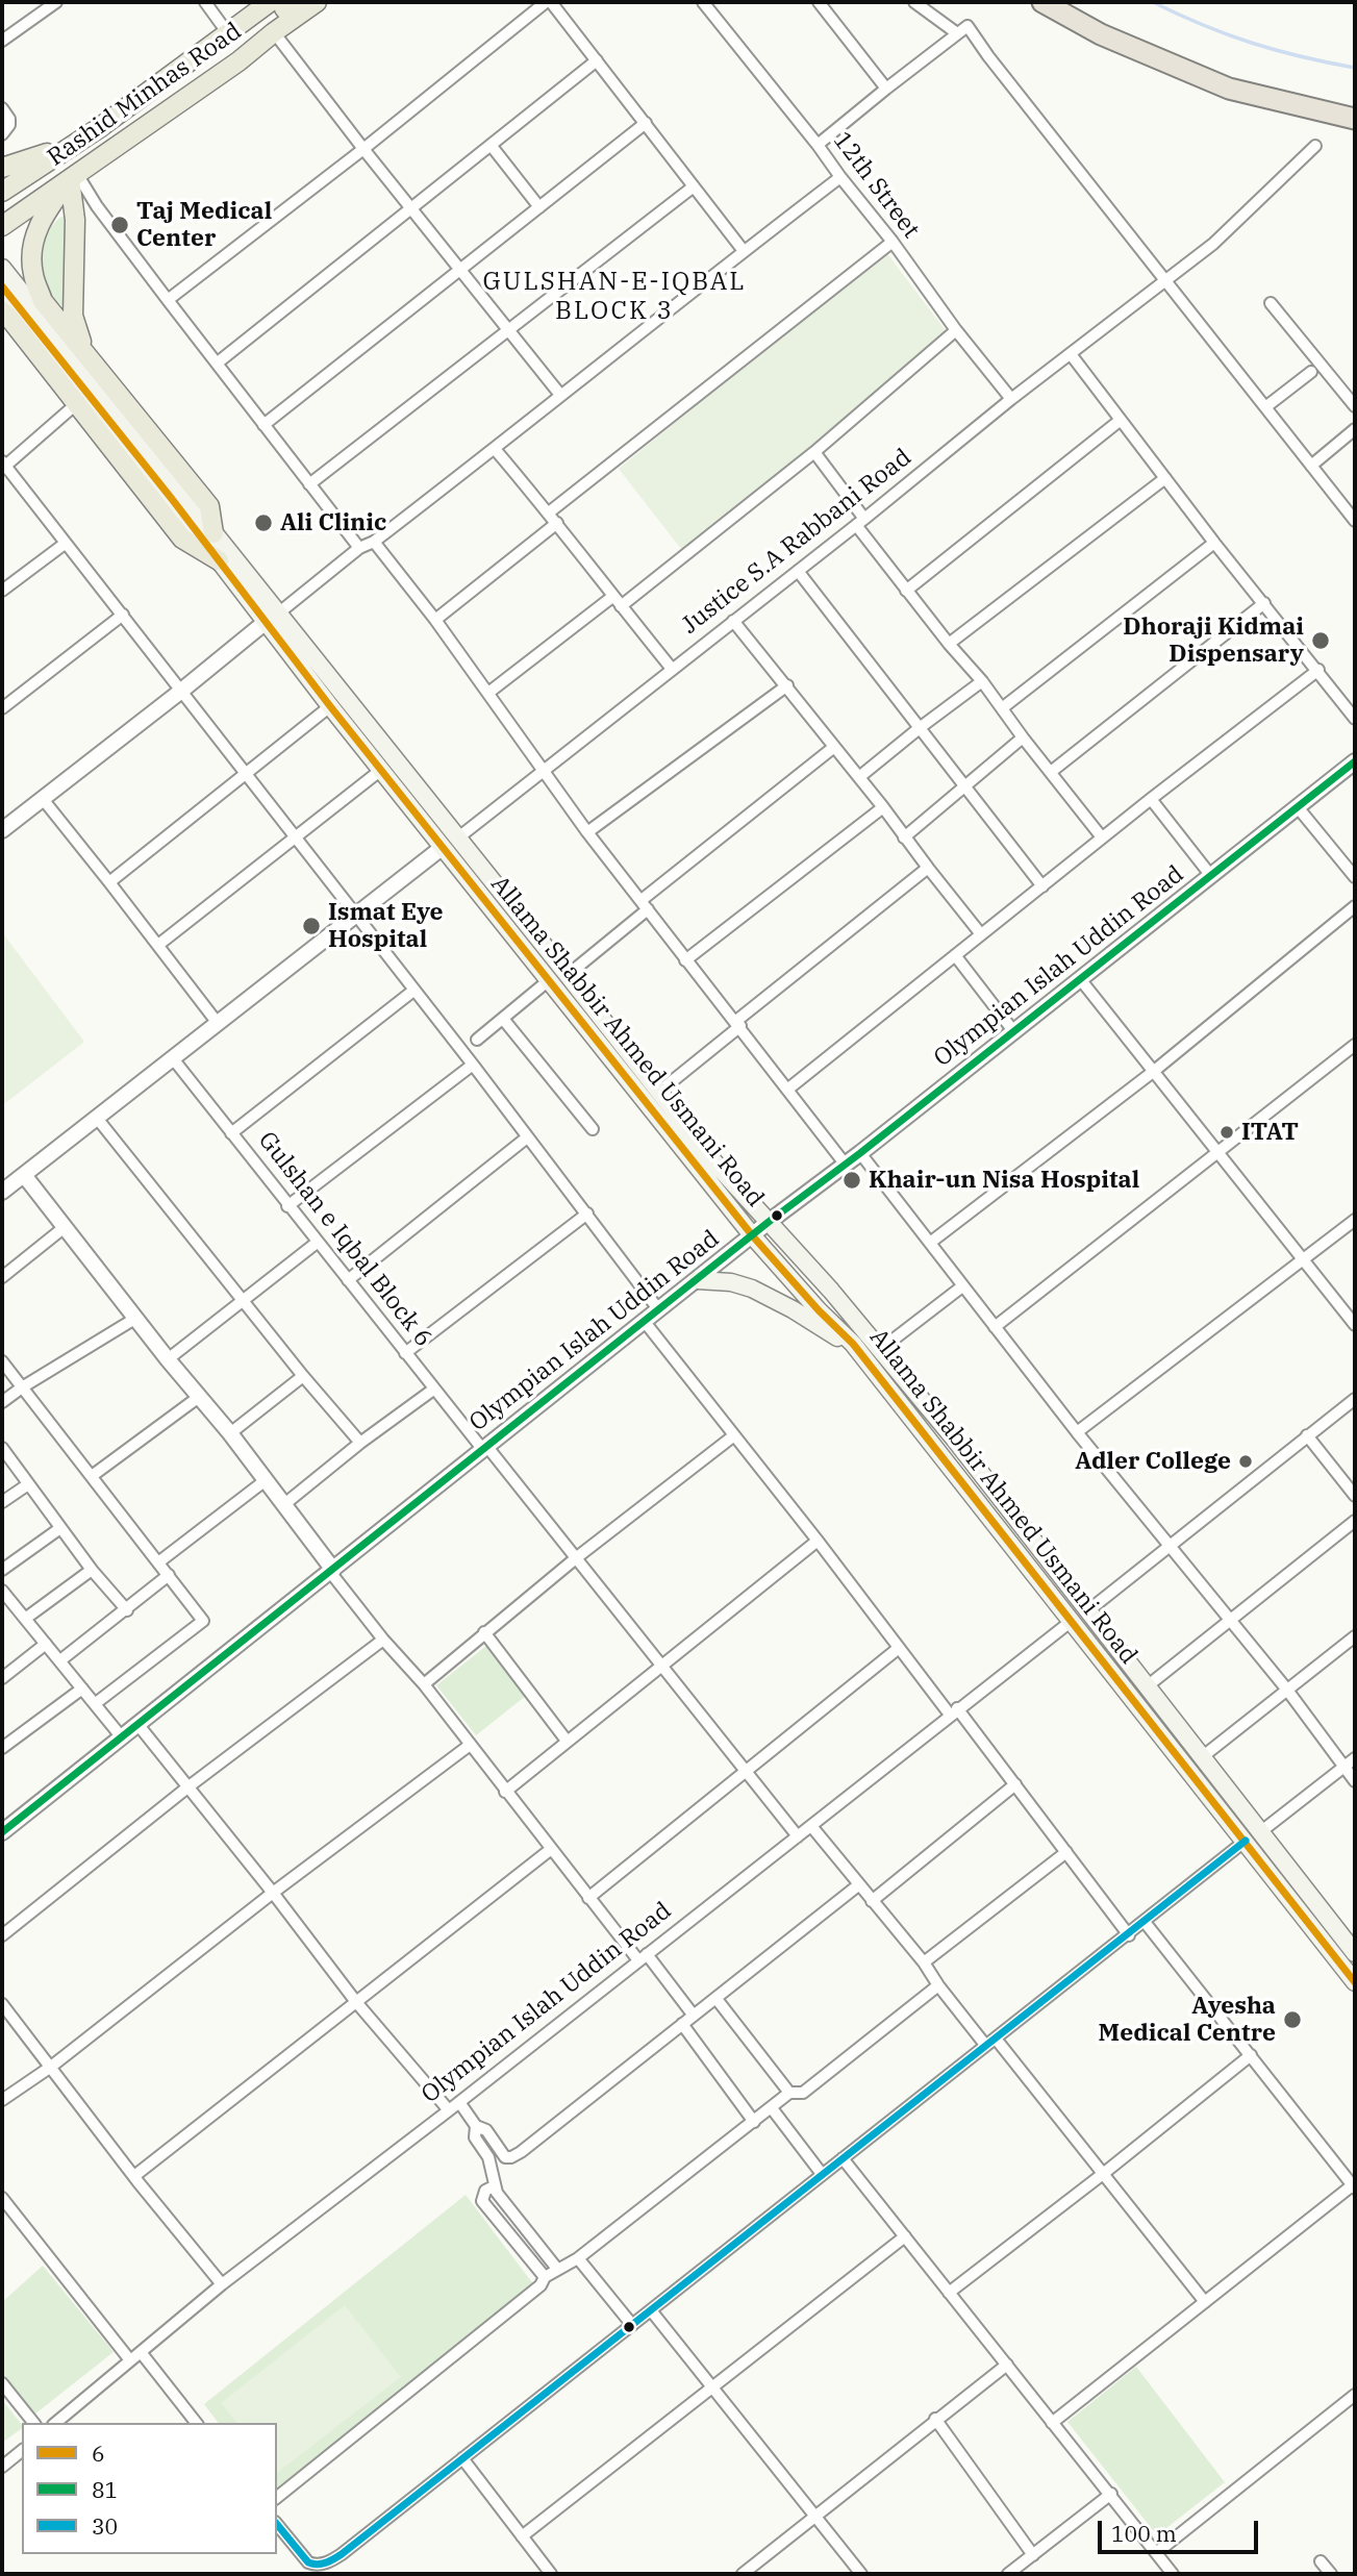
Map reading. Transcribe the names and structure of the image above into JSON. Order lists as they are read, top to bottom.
{
  "streets": {
    "main road": ["Rashid Minhas Road", "Allama Shabbir Ahmed Usmani Road"],
    "street": [
      "12th Street",
      "Justice S.A Rabbani Road",
      "Olympian Islah Uddin Road",
      "Gulshan e Iqbal Block 6"
    ]
  },
  "crossings": [
    ["12th Street", "Justice S.A Rabbani Road"],
    ["Justice S.A Rabbani Road", "Allama Shabbir Ahmed Usmani Road"],
    ["Olympian Islah Uddin Road", "Allama Shabbir Ahmed Usmani Road"],
    ["Olympian Islah Uddin Road", "Gulshan e Iqbal Block 6"]
  ],
  "districts": ["GULSHAN-E-IQBAL BLOCK 3"],
  "places": [
    "Taj Medical Center",
    "Ali Clinic",
    "Dhoraji Kidmai Dispensary",
    "Ismat Eye Hospital",
    "ITAT",
    "Khair-un Nisa Hospital",
    "Adler College",
    "Ayesha Medical Centre"
  ],
  "lines": ["transit line 6", "transit line 81", "transit line 30"],
  "legend": ["6", "81", "30"],
  "scale_bar": "100 m"
}
